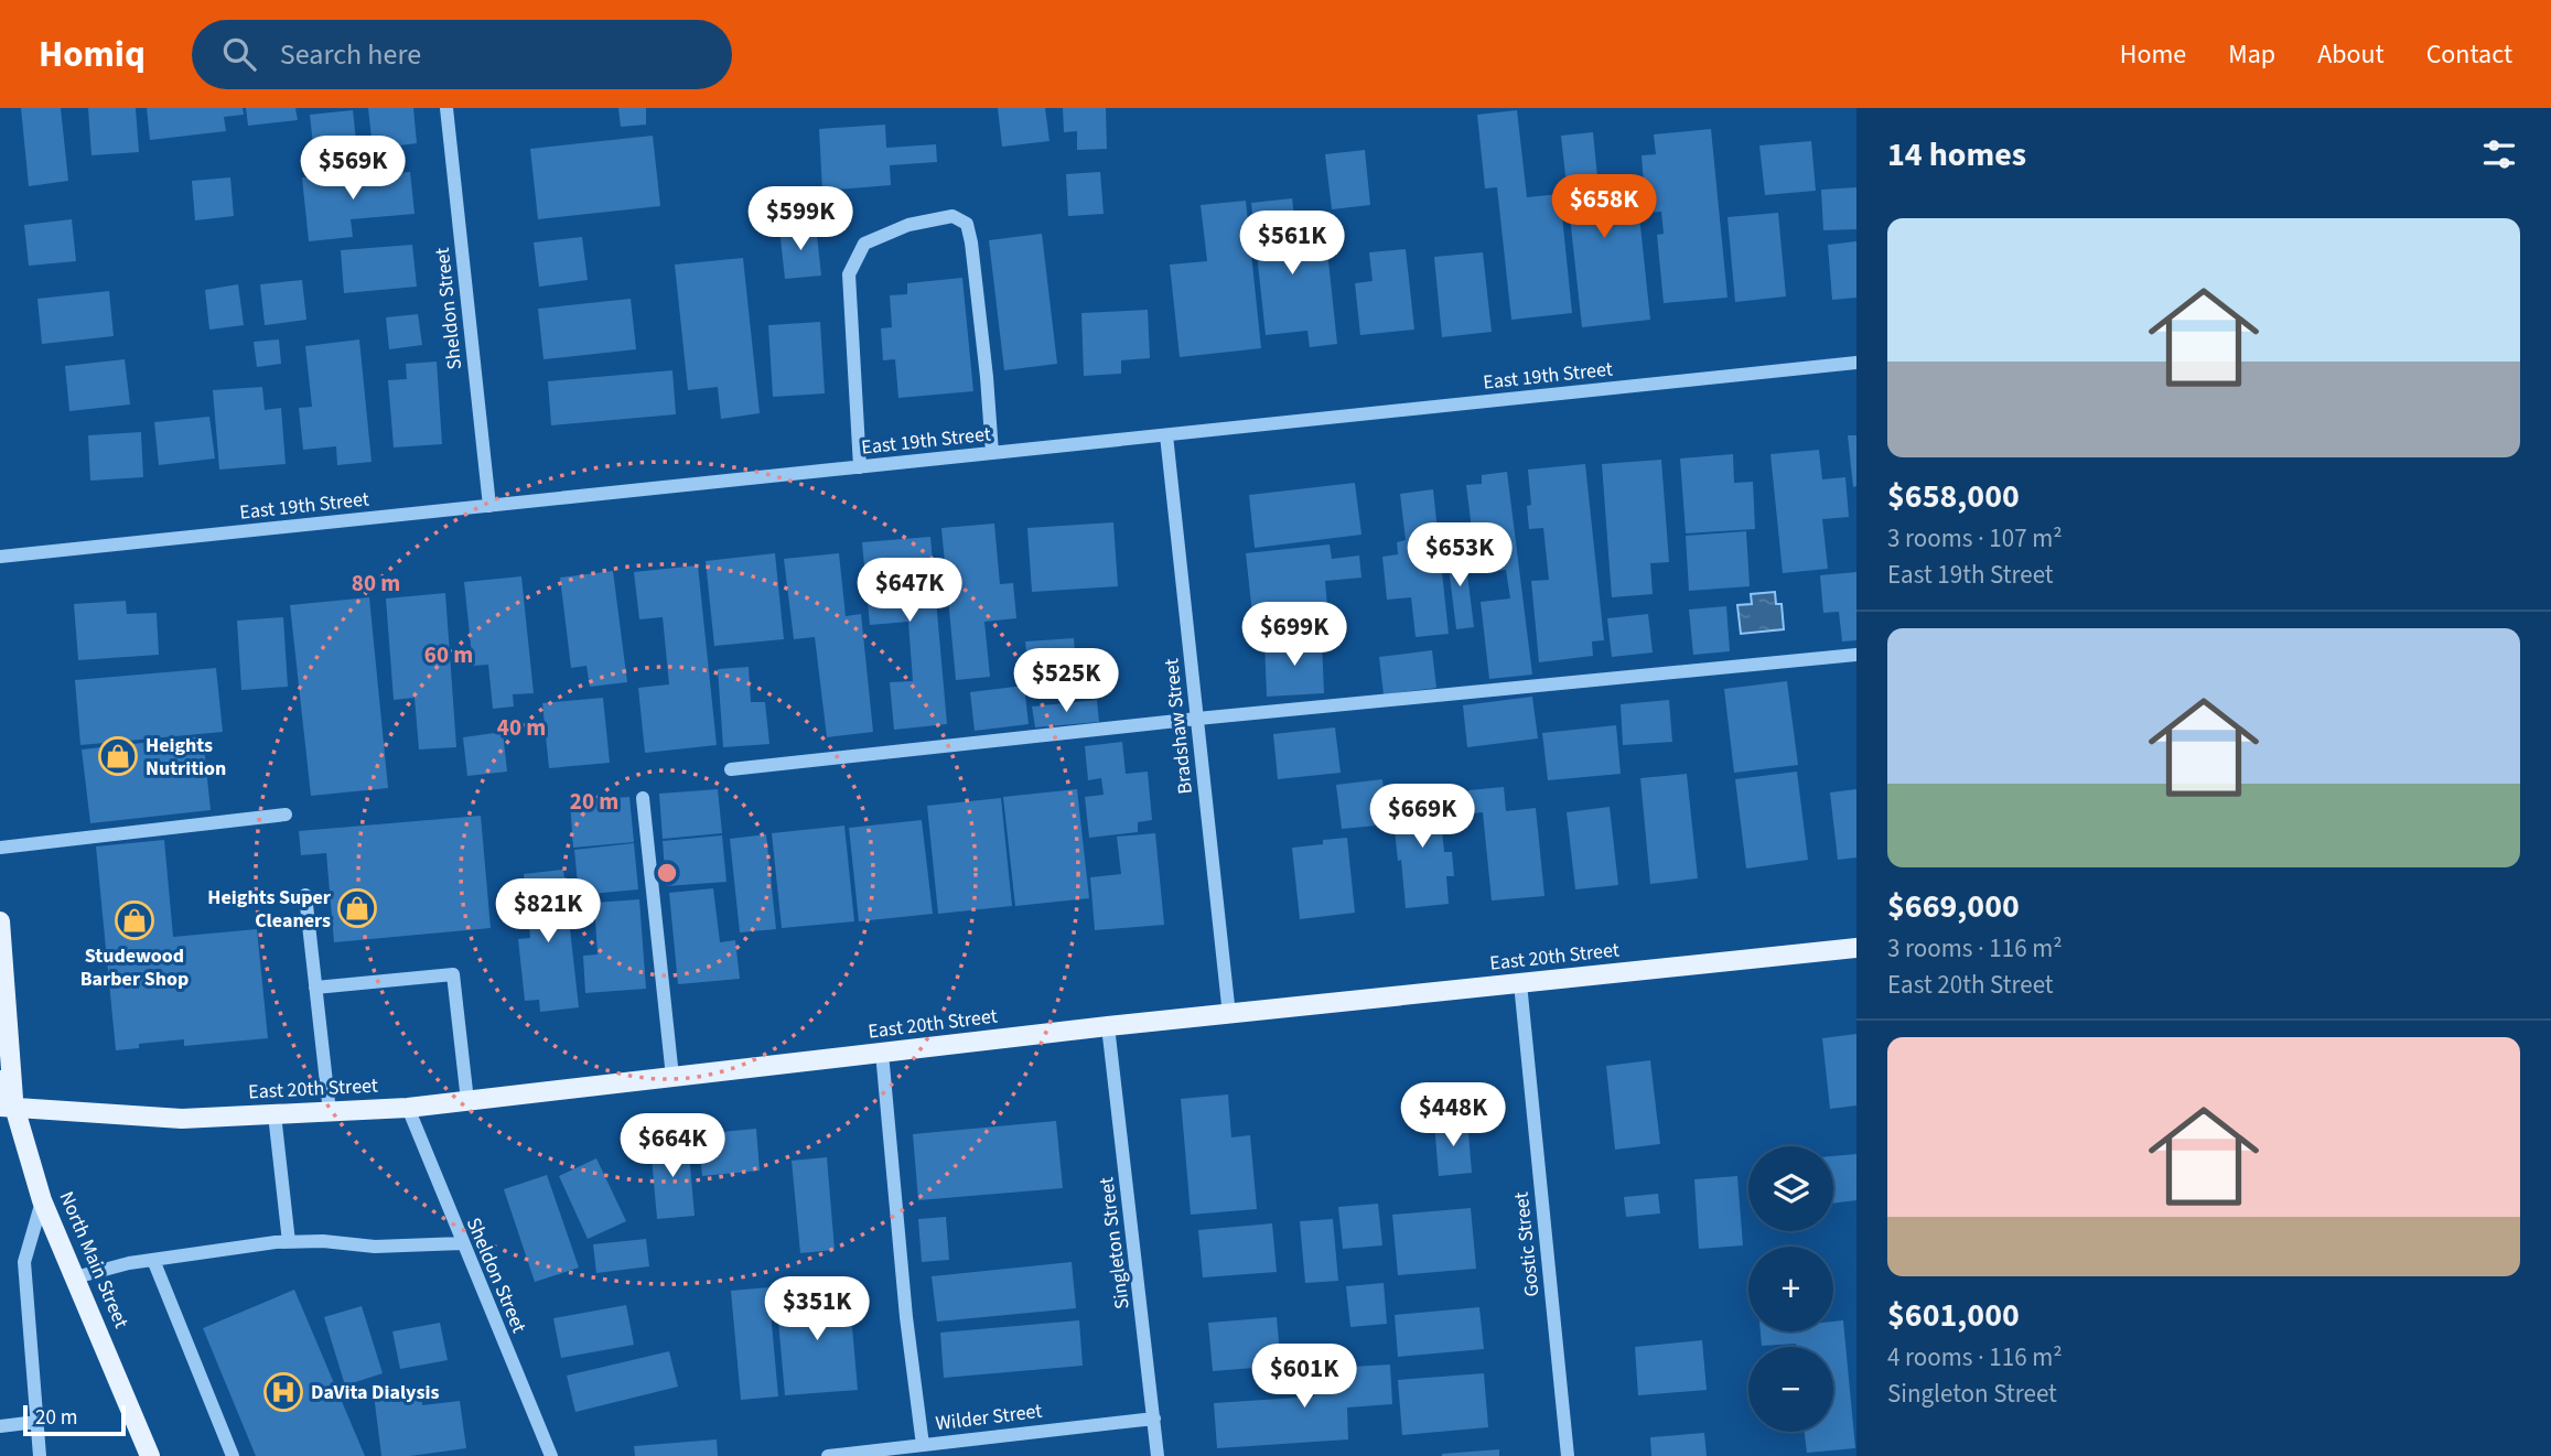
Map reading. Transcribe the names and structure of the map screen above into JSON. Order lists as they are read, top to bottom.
{
  "streets": {
    "main road": ["East 20th Street", "North Main Street"],
    "street": [
      "Sheldon Street",
      "East 19th Street",
      "Bradshaw Street",
      "Singleton Street",
      "Gostic Street",
      "Wilder Street"
    ]
  },
  "crossings": [
    ["Sheldon Street", "East 19th Street"],
    ["Sheldon Street", "East 20th Street"],
    ["East 19th Street", "Bradshaw Street"],
    ["Bradshaw Street", "East 20th Street"],
    ["East 20th Street", "Singleton Street"],
    ["East 20th Street", "Gostic Street"],
    ["East 20th Street", "North Main Street"],
    ["Singleton Street", "Wilder Street"]
  ],
  "places": {
    "shop": ["Heights Nutrition", "Heights Super Cleaners", "Studewood Barber Shop"],
    "hospital": ["DaVita Dialysis"]
  },
  "scale_bar": "20 m",
  "page": {
    "header": "Homiq",
    "search": "Search here",
    "nav": [
      "Home",
      "Map",
      "About",
      "Contact"
    ],
    "heading": "14 homes",
    "price": [
      "$569K",
      "$658K",
      "$599K",
      "$561K",
      "$653K",
      "$647K",
      "$699K",
      "$525K",
      "$669K",
      "$821K",
      "$448K",
      "$664K",
      "$351K",
      "$601K"
    ],
    "list": [
      {
        "name": "$658,000",
        "note": "3 rooms · 107 m² · East 19th Street"
      },
      {
        "name": "$669,000",
        "note": "3 rooms · 116 m² · East 20th Street"
      },
      {
        "name": "$601,000",
        "note": "4 rooms · 116 m² · Singleton Street"
      }
    ],
    "map_buttons": ["+", "−"],
    "scale": "20 m"
  },
  "rings": [
    "80 m",
    "60 m",
    "40 m",
    "20 m"
  ]
}
